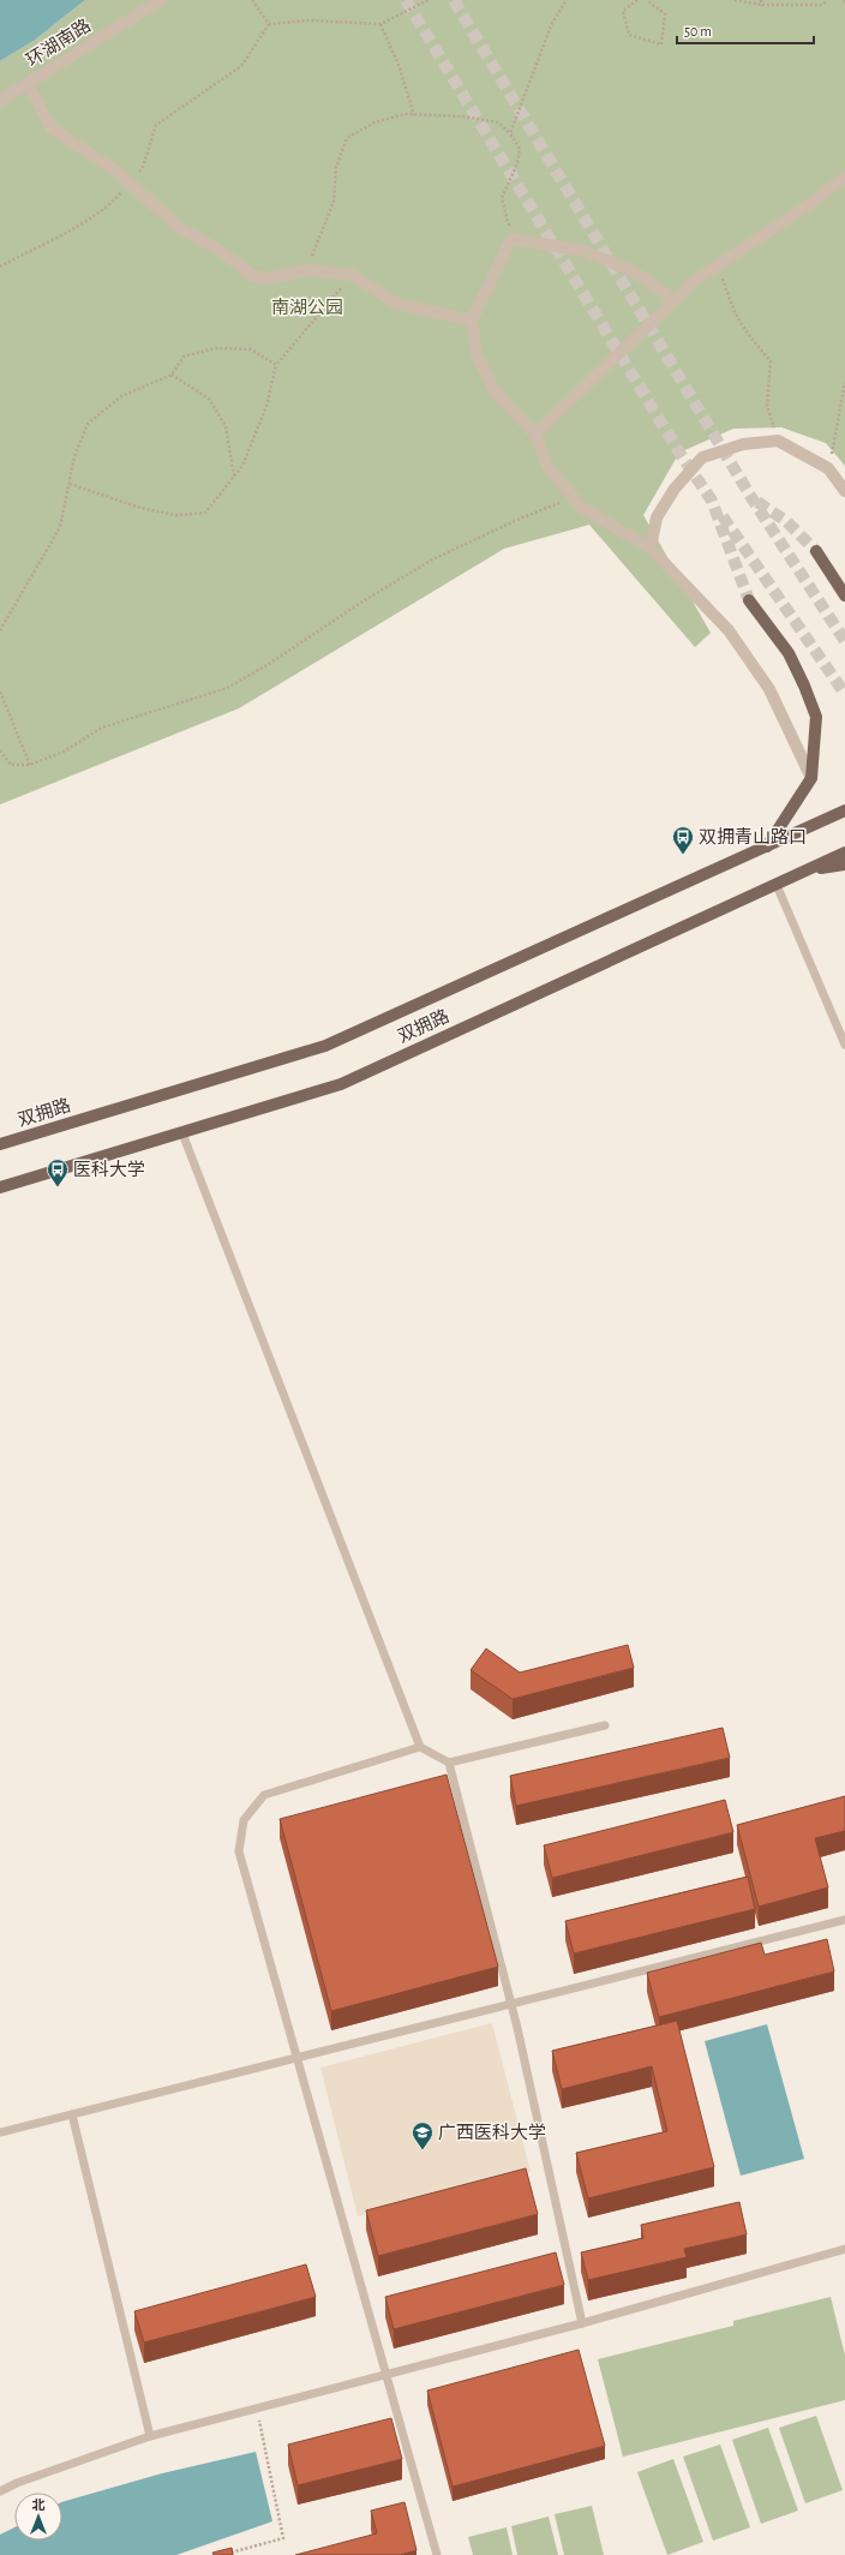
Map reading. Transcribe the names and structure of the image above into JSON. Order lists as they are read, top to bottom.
{
  "streets": {
    "main road": ["双拥路"],
    "street": ["环湖南路"]
  },
  "parks": ["南湖公园"],
  "places": {
    "bus stop": ["双拥青山路口", "医科大学"],
    "school or university": ["广西医科大学"]
  },
  "scale_bar": "50 m",
  "north": "top"
}
